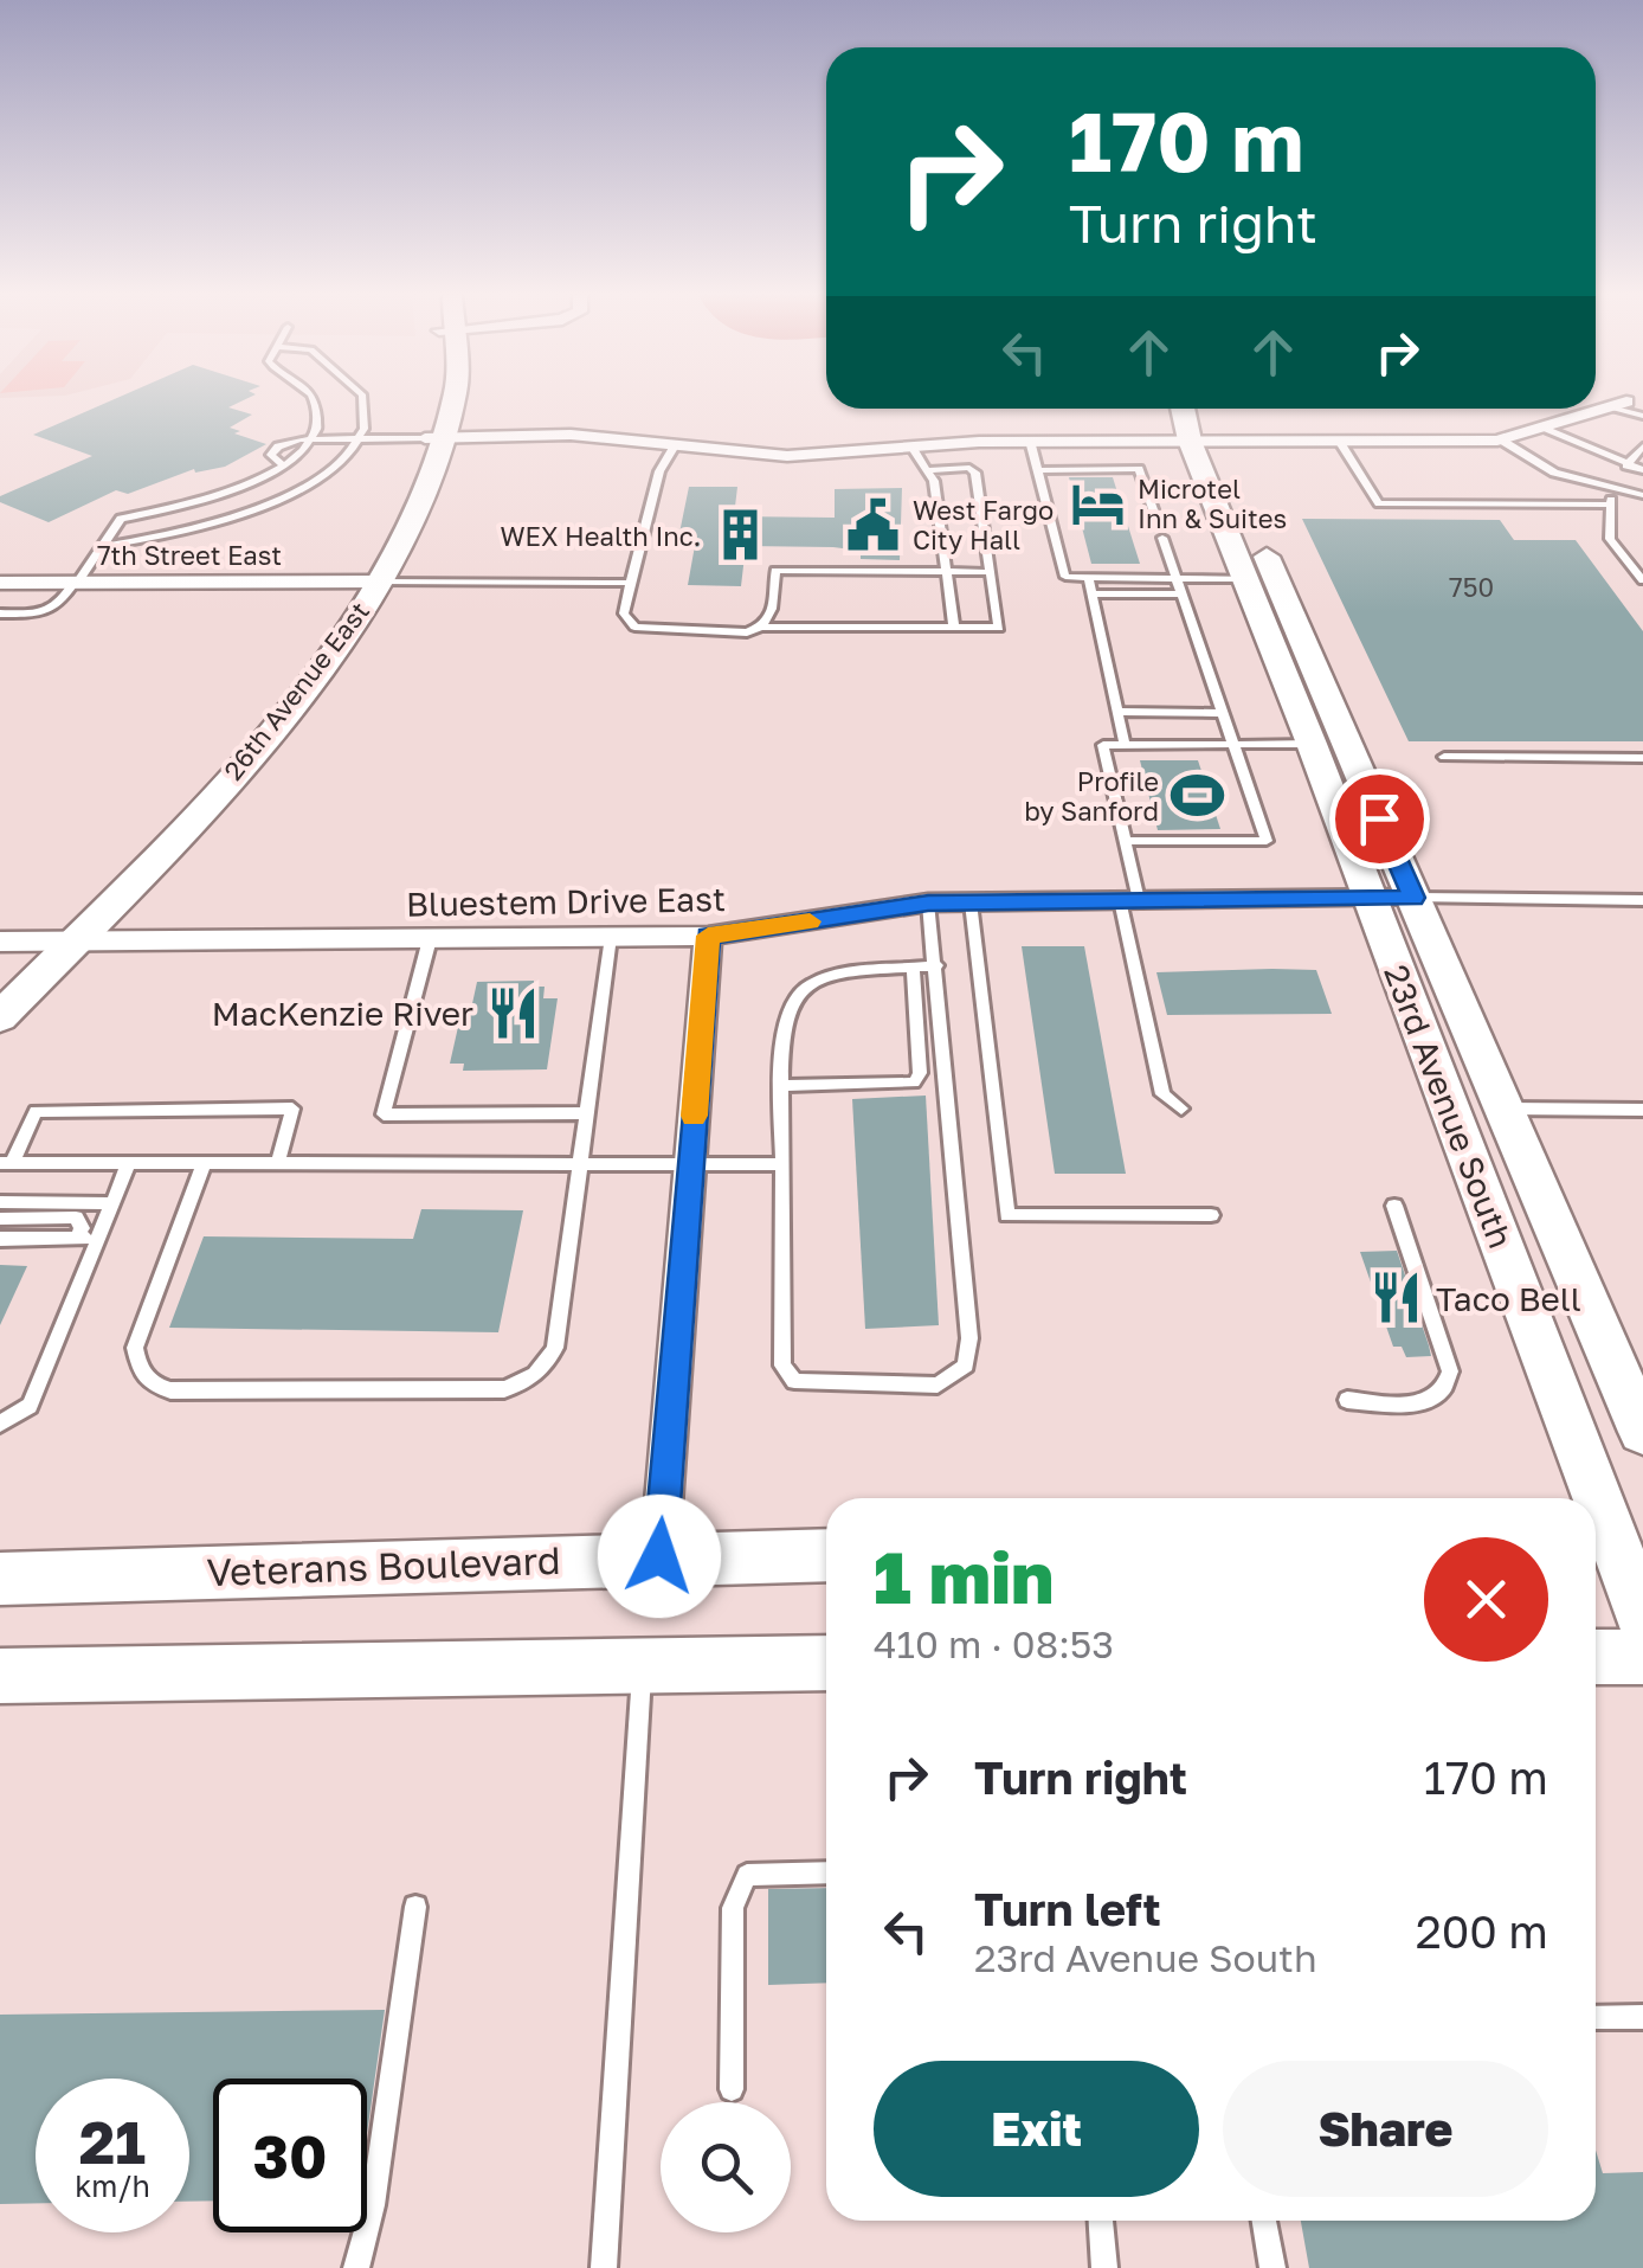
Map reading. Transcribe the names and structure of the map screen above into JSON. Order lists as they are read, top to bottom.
{
  "streets": {
    "street": [
      "7th Street East",
      "26th Avenue East",
      "Bluestem Drive East",
      "23rd Avenue South",
      "Veterans Boulevard"
    ]
  },
  "crossings": [
    ["7th Street East", "26th Avenue East"],
    ["26th Avenue East", "Bluestem Drive East"],
    ["Bluestem Drive East", "23rd Avenue South"]
  ],
  "places": {
    "hotel": ["Microtel Inn & Suites"],
    "public building": ["West Fargo City Hall"],
    "building": ["WEX Health Inc."],
    "sports": ["Profile by Sanford"],
    "restaurant": ["MacKenzie River", "Taco Bell"]
  },
  "house_numbers": ["750"],
  "page": {
    "turn": ["170 m", "Turn right"],
    "heading": ["1 min", "410 m · 08:53"],
    "list": [
      {
        "name": "Turn right",
        "value": "170 m"
      },
      {
        "name": "Turn left",
        "note": "23rd Avenue South",
        "value": "200 m"
      }
    ],
    "buttons": ["Exit", "Share"],
    "speed": "21 km/h",
    "limit": "30"
  }
}
